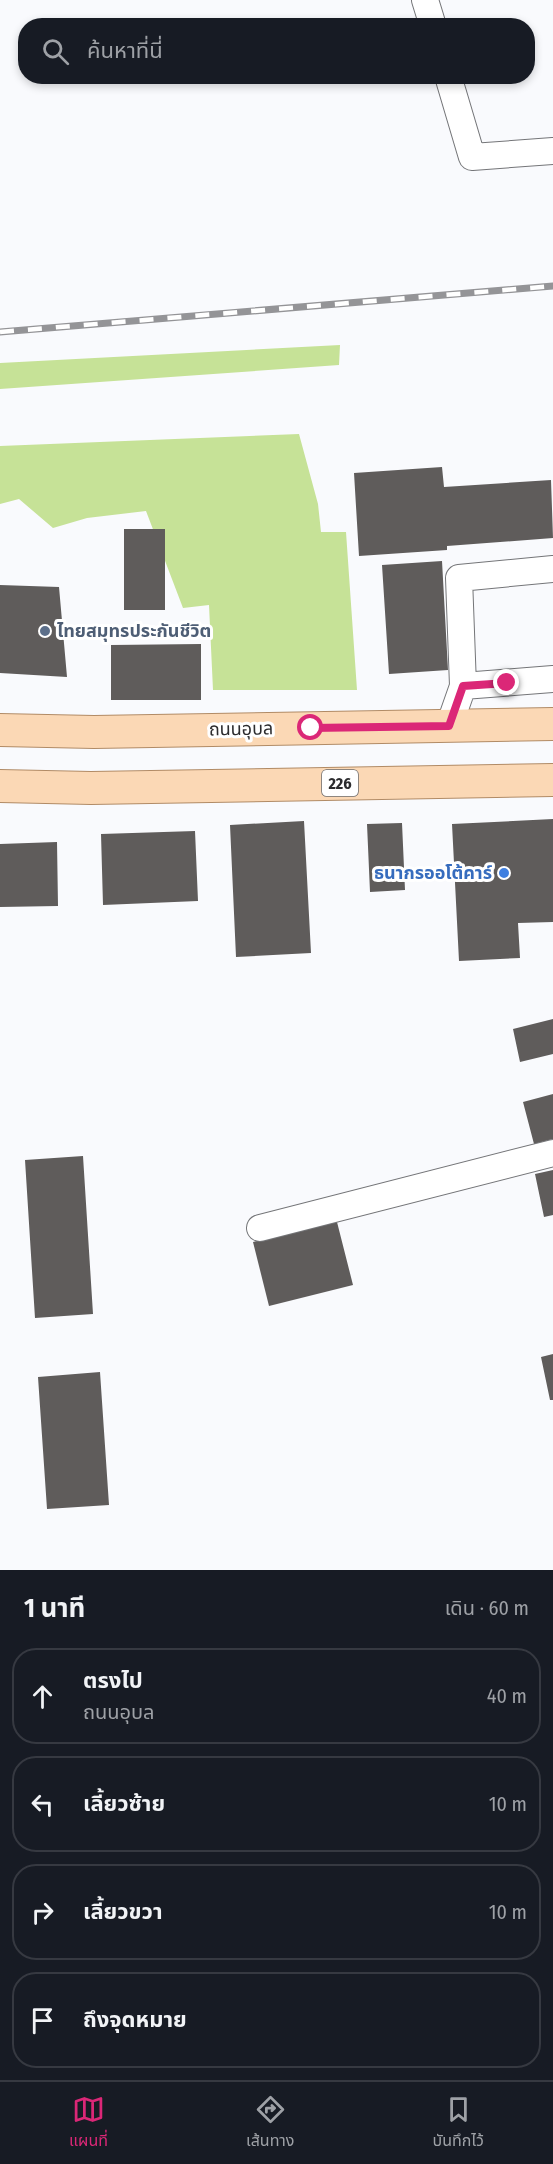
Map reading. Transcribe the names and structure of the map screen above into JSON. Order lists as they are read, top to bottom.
{
  "streets": {
    "main road": ["ถนนอุบล", "226"]
  },
  "places": ["ไทยสมุทรประกันชีวิต", "ธนากรออโต้คาร์"],
  "page": {
    "search": "ค้นหาที่นี่",
    "heading": ["1 นาที", "เดิน · 60 m"],
    "list": [
      ["ตรงไป", "ถนนอุบล", "40 m"],
      ["เลี้ยวซ้าย", "10 m"],
      ["เลี้ยวขวา", "10 m"],
      "ถึงจุดหมาย"
    ],
    "nav": ["แผนที่", "เส้นทาง", "บันทึกไว้"]
  }
}
